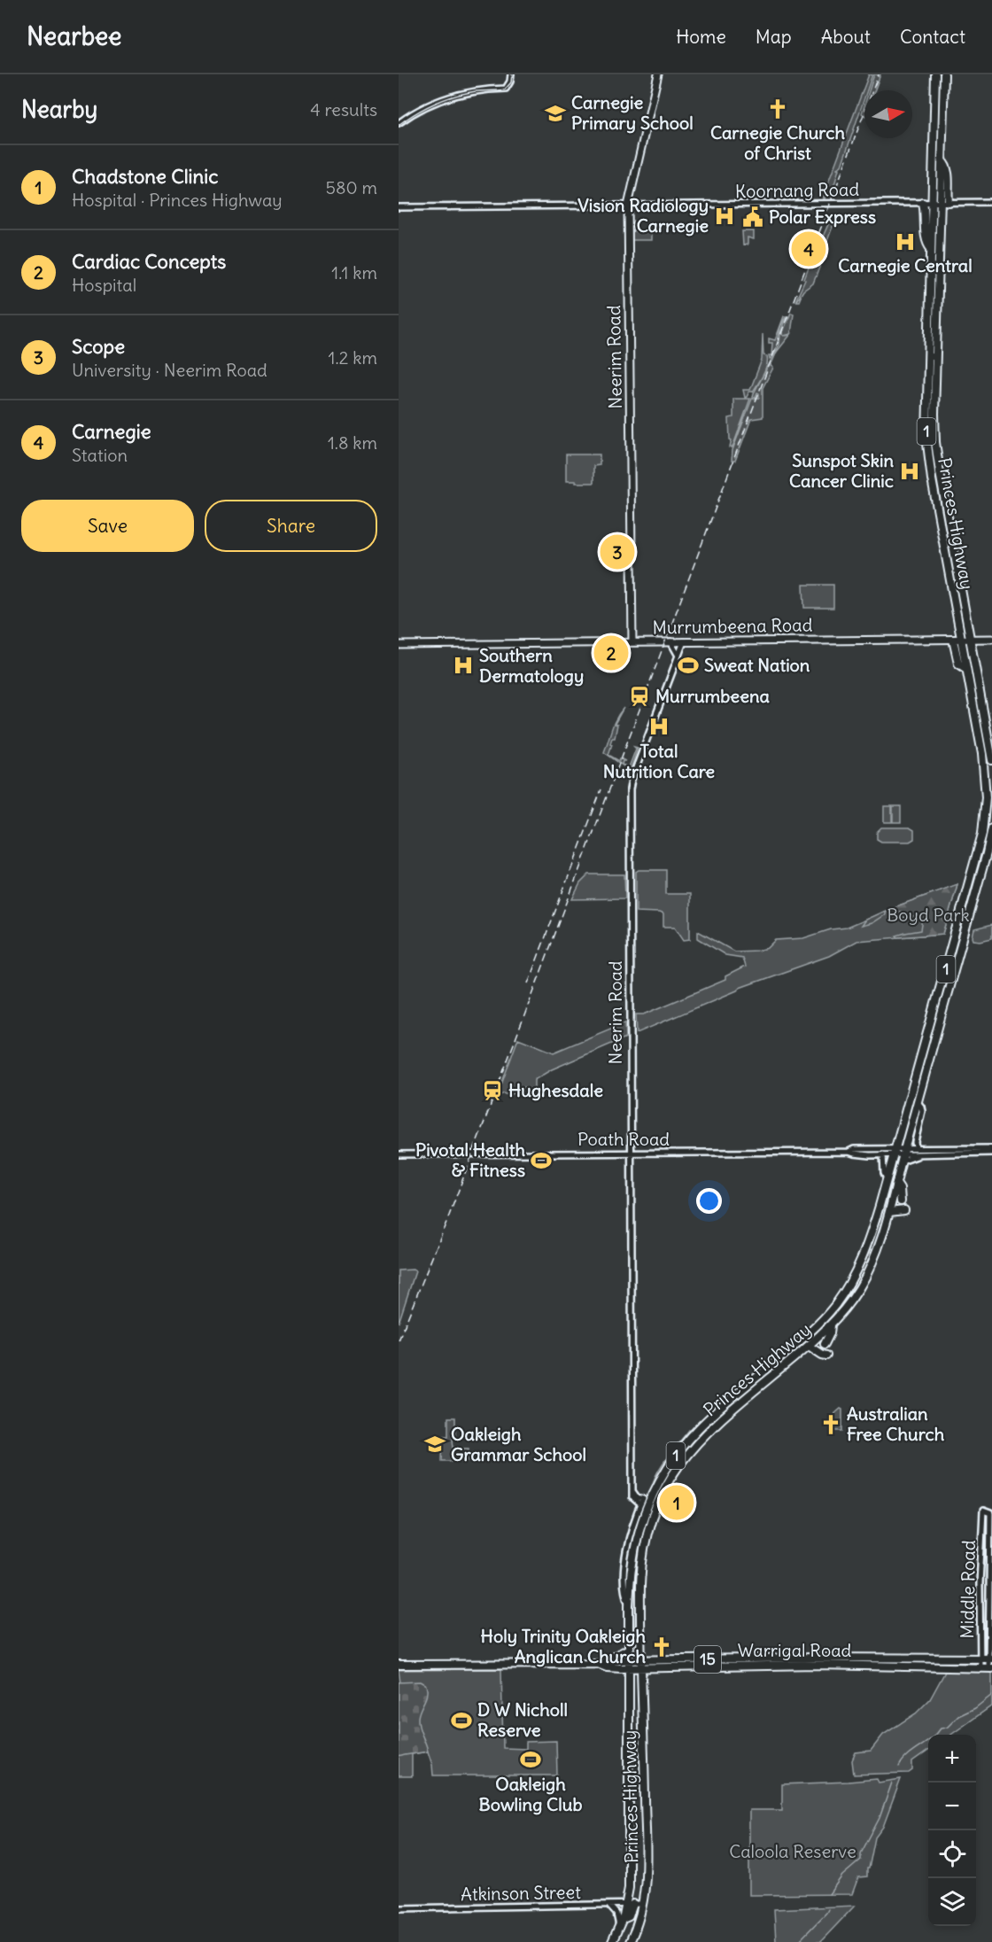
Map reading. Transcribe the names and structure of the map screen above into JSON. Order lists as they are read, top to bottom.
{
  "streets": {
    "highway": [
      "1",
      "Princes Highway",
      "Warrigal Road",
      "15"
    ],
    "main road": ["Neerim Road", "Murrumbeena Road"],
    "street": [
      "Koornang Road",
      "Poath Road",
      "Middle Road",
      "Atkinson Street"
    ]
  },
  "crossings": [
    ["Koornang Road", "Neerim Road"],
    ["Koornang Road", "Princes Highway"],
    ["Neerim Road", "Princes Highway"],
    ["Neerim Road", "Murrumbeena Road"],
    ["Neerim Road", "Poath Road"],
    ["Princes Highway", "Murrumbeena Road"],
    ["Princes Highway", "Poath Road"],
    ["Princes Highway", "Warrigal Road"],
    ["Princes Highway", "Atkinson Street"],
    ["Middle Road", "Warrigal Road"]
  ],
  "parks": ["Boyd Park", "Caloola Reserve"],
  "places": {
    "church": ["Carnegie Church of Christ", "Australian Free Church", "Holy Trinity Oakleigh Anglican Church"],
    "school or university": ["Carnegie Primary School", "Oakleigh Grammar School"],
    "hospital": [
      "Vision Radiology Carnegie",
      "Carnegie Central",
      "Sunspot Skin Cancer Clinic",
      "Southern Dermatology",
      "Total Nutrition Care"
    ],
    "public building": ["Polar Express"],
    "sports": [
      "Sweat Nation",
      "Pivotal Health & Fitness",
      "D W Nicholl Reserve",
      "Oakleigh Bowling Club"
    ],
    "station": ["Murrumbeena", "Hughesdale"]
  },
  "north": "right",
  "page": {
    "header": "Nearbee",
    "nav": [
      "Home",
      "Map",
      "About",
      "Contact"
    ],
    "heading": ["Nearby", "4 results"],
    "list": [
      {
        "mark": "1",
        "name": "Chadstone Clinic",
        "note": "Hospital · Princes Highway",
        "value": "580 m"
      },
      {
        "mark": "2",
        "name": "Cardiac Concepts",
        "note": "Hospital",
        "value": "1.1 km"
      },
      {
        "mark": "3",
        "name": "Scope",
        "note": "University · Neerim Road",
        "value": "1.2 km"
      },
      {
        "mark": "4",
        "name": "Carnegie",
        "note": "Station",
        "value": "1.8 km"
      }
    ],
    "pins": [
      "4",
      "3",
      "2",
      "1"
    ],
    "buttons": ["Save", "Share"],
    "map_buttons": ["+", "−"]
  }
}
